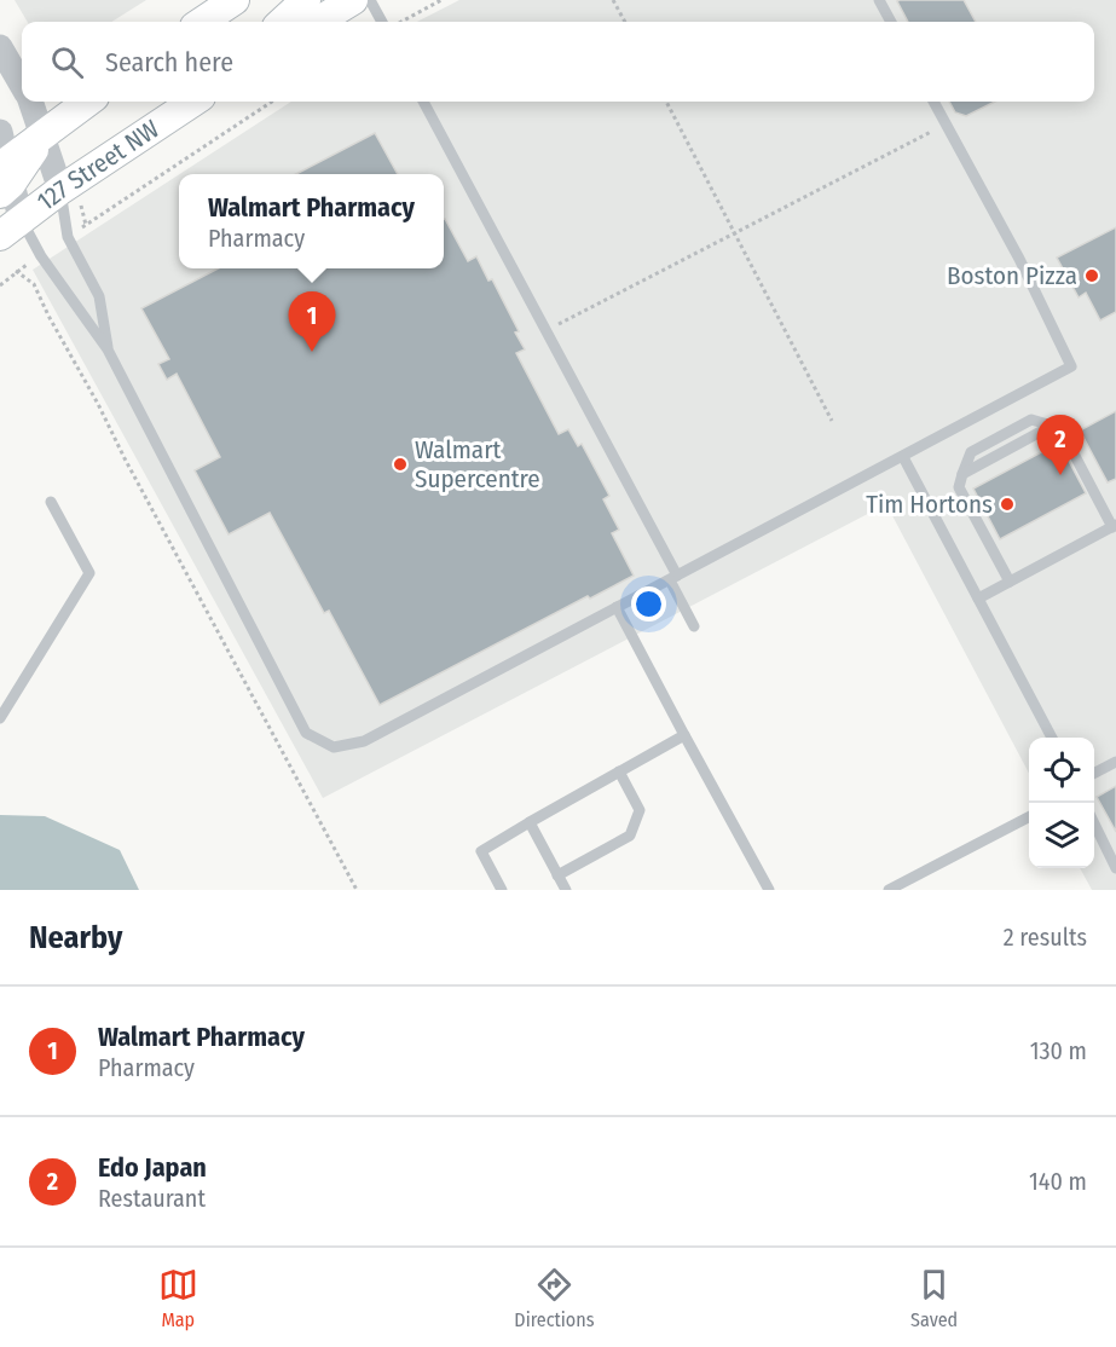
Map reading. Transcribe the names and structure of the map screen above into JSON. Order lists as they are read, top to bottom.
{
  "streets": {
    "main road": ["127 Street NW"]
  },
  "places": ["Boston Pizza", "Walmart Supercentre", "Tim Hortons"],
  "page": {
    "search": "Search here",
    "popup": ["Walmart Pharmacy", "Pharmacy"],
    "pins": ["1", "2"],
    "heading": ["Nearby", "2 results"],
    "list": [
      {
        "mark": "1",
        "name": "Walmart Pharmacy",
        "note": "Pharmacy",
        "value": "130 m"
      },
      {
        "mark": "2",
        "name": "Edo Japan",
        "note": "Restaurant",
        "value": "140 m"
      }
    ],
    "nav": ["Map", "Directions", "Saved"]
  }
}
